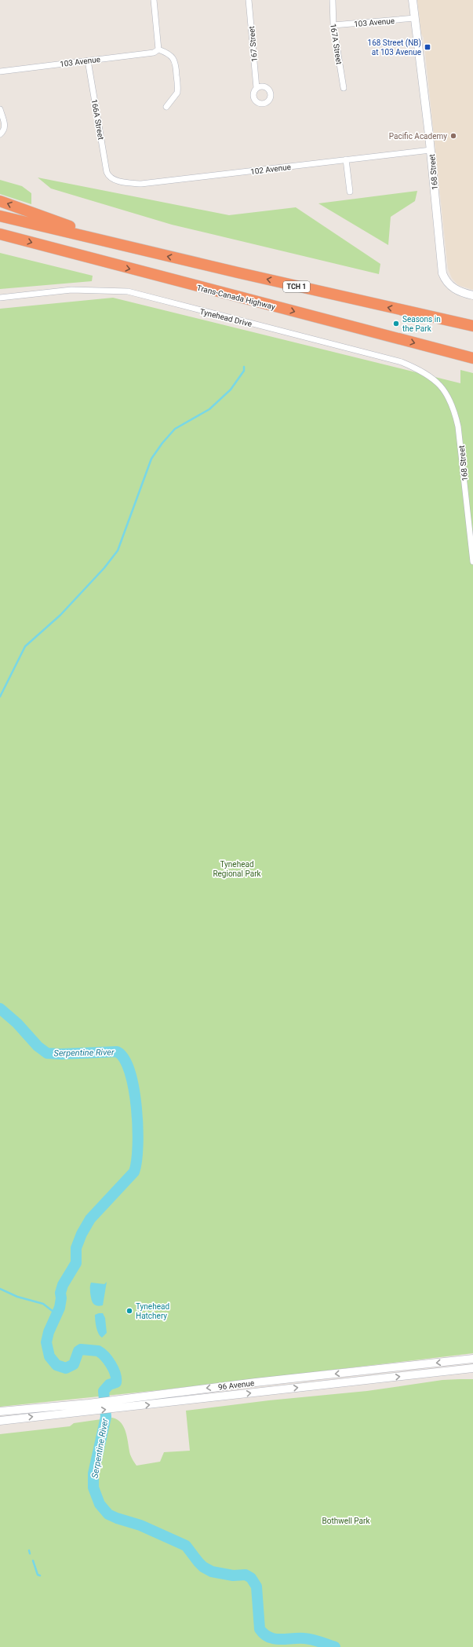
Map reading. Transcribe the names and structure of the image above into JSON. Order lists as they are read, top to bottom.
{
  "streets": {
    "highway": ["TCH 1", "Trans-Canada Highway"],
    "main road": ["168 Street", "96 Avenue"],
    "street": [
      "103 Avenue",
      "167 Street",
      "167A Street",
      "166A Street",
      "102 Avenue",
      "Tynehead Drive"
    ]
  },
  "crossings": [
    ["103 Avenue", "167A Street"],
    ["103 Avenue", "166A Street"],
    ["103 Avenue", "168 Street"],
    ["166A Street", "102 Avenue"],
    ["102 Avenue", "168 Street"],
    ["168 Street", "Tynehead Drive"]
  ],
  "water": ["Serpentine River"],
  "parks": ["Tynehead Regional Park", "Bothwell Park"],
  "places": {
    "transit": ["168 Street (NB) at 103 Avenue"],
    "other": ["Pacific Academy", "Seasons in the Park", "Tynehead Hatchery"]
  }
}
